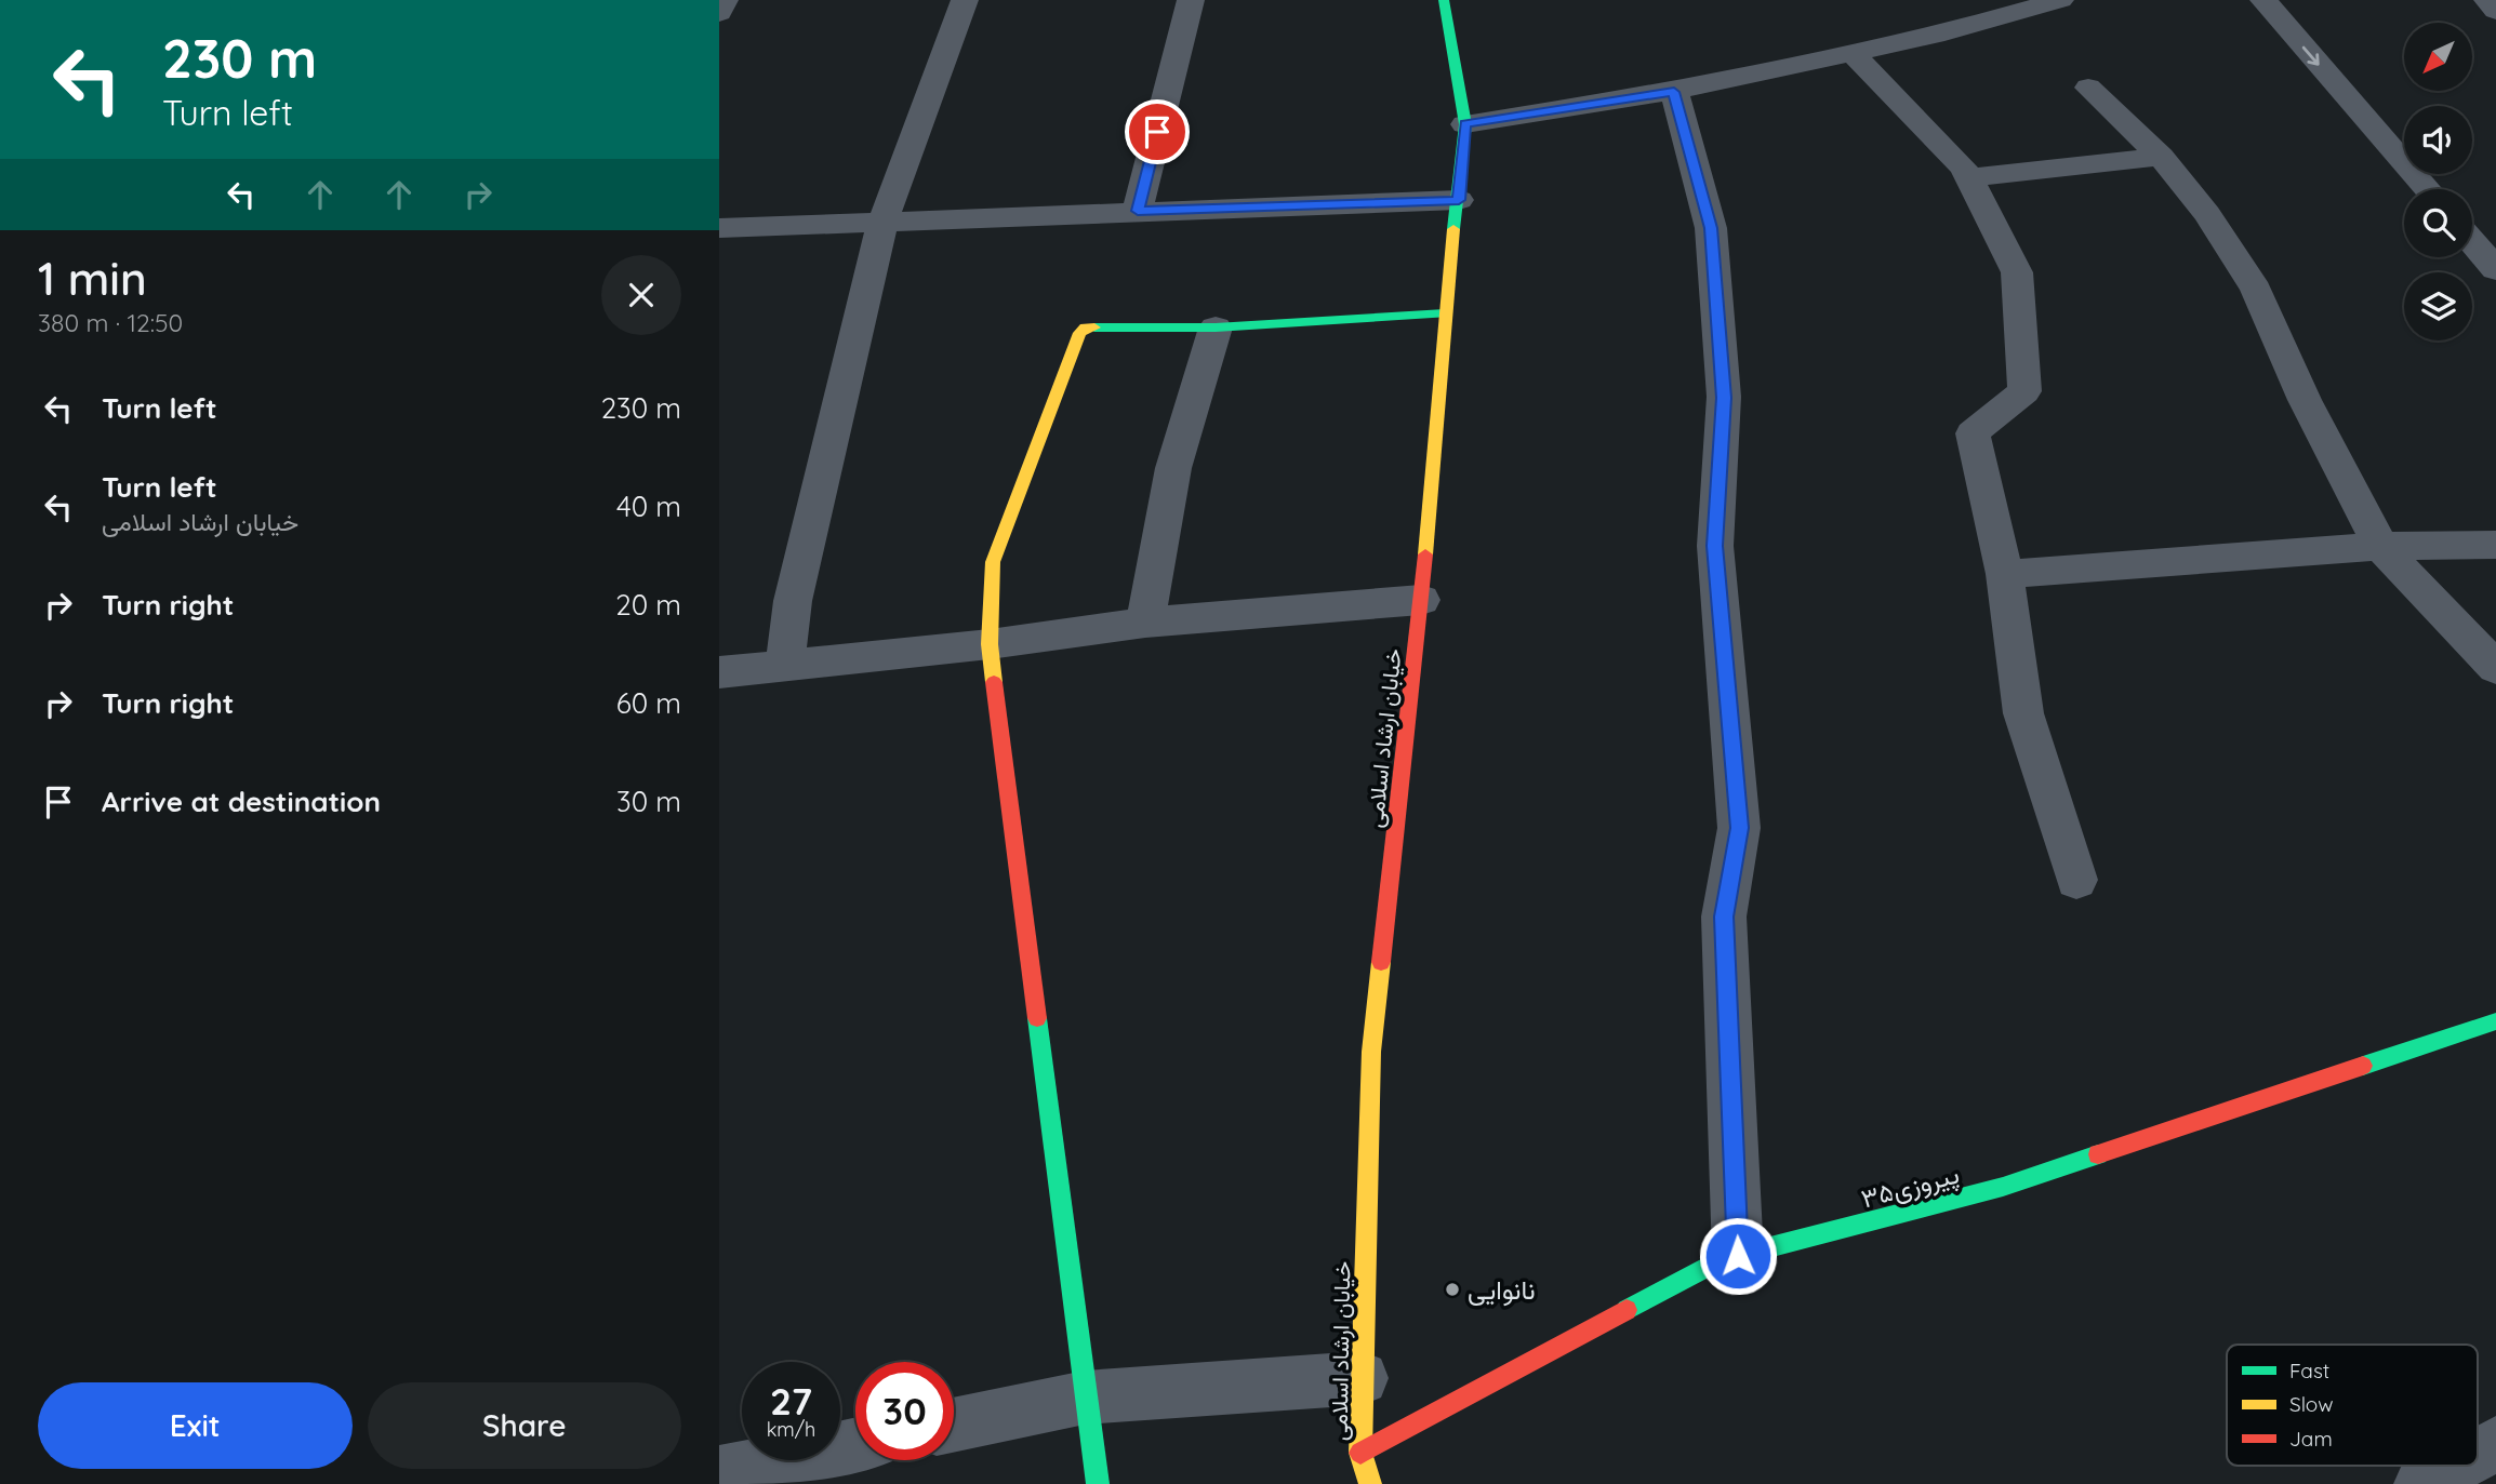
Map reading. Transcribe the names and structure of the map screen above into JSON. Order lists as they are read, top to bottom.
{
  "streets": {
    "street": ["خیابان ارشاد اسلامی", "پیروزی۳۵"]
  },
  "crossings": [
    ["خیابان ارشاد اسلامی", "پیروزی۳۵"]
  ],
  "places": ["نانوایی"],
  "legend": ["Fast", "Slow", "Jam"],
  "north": "bottom left",
  "page": {
    "turn": ["230 m", "Turn left"],
    "heading": ["1 min", "380 m · 12:50"],
    "list": [
      {
        "name": "Turn left",
        "value": "230 m"
      },
      {
        "name": "Turn left",
        "note": "خیابان ارشاد اسلامی",
        "value": "40 m"
      },
      {
        "name": "Turn right",
        "value": "20 m"
      },
      {
        "name": "Turn right",
        "value": "60 m"
      },
      {
        "name": "Arrive at destination",
        "value": "30 m"
      }
    ],
    "speed": "27 km/h",
    "limit": "30",
    "buttons": ["Exit", "Share"]
  }
}
